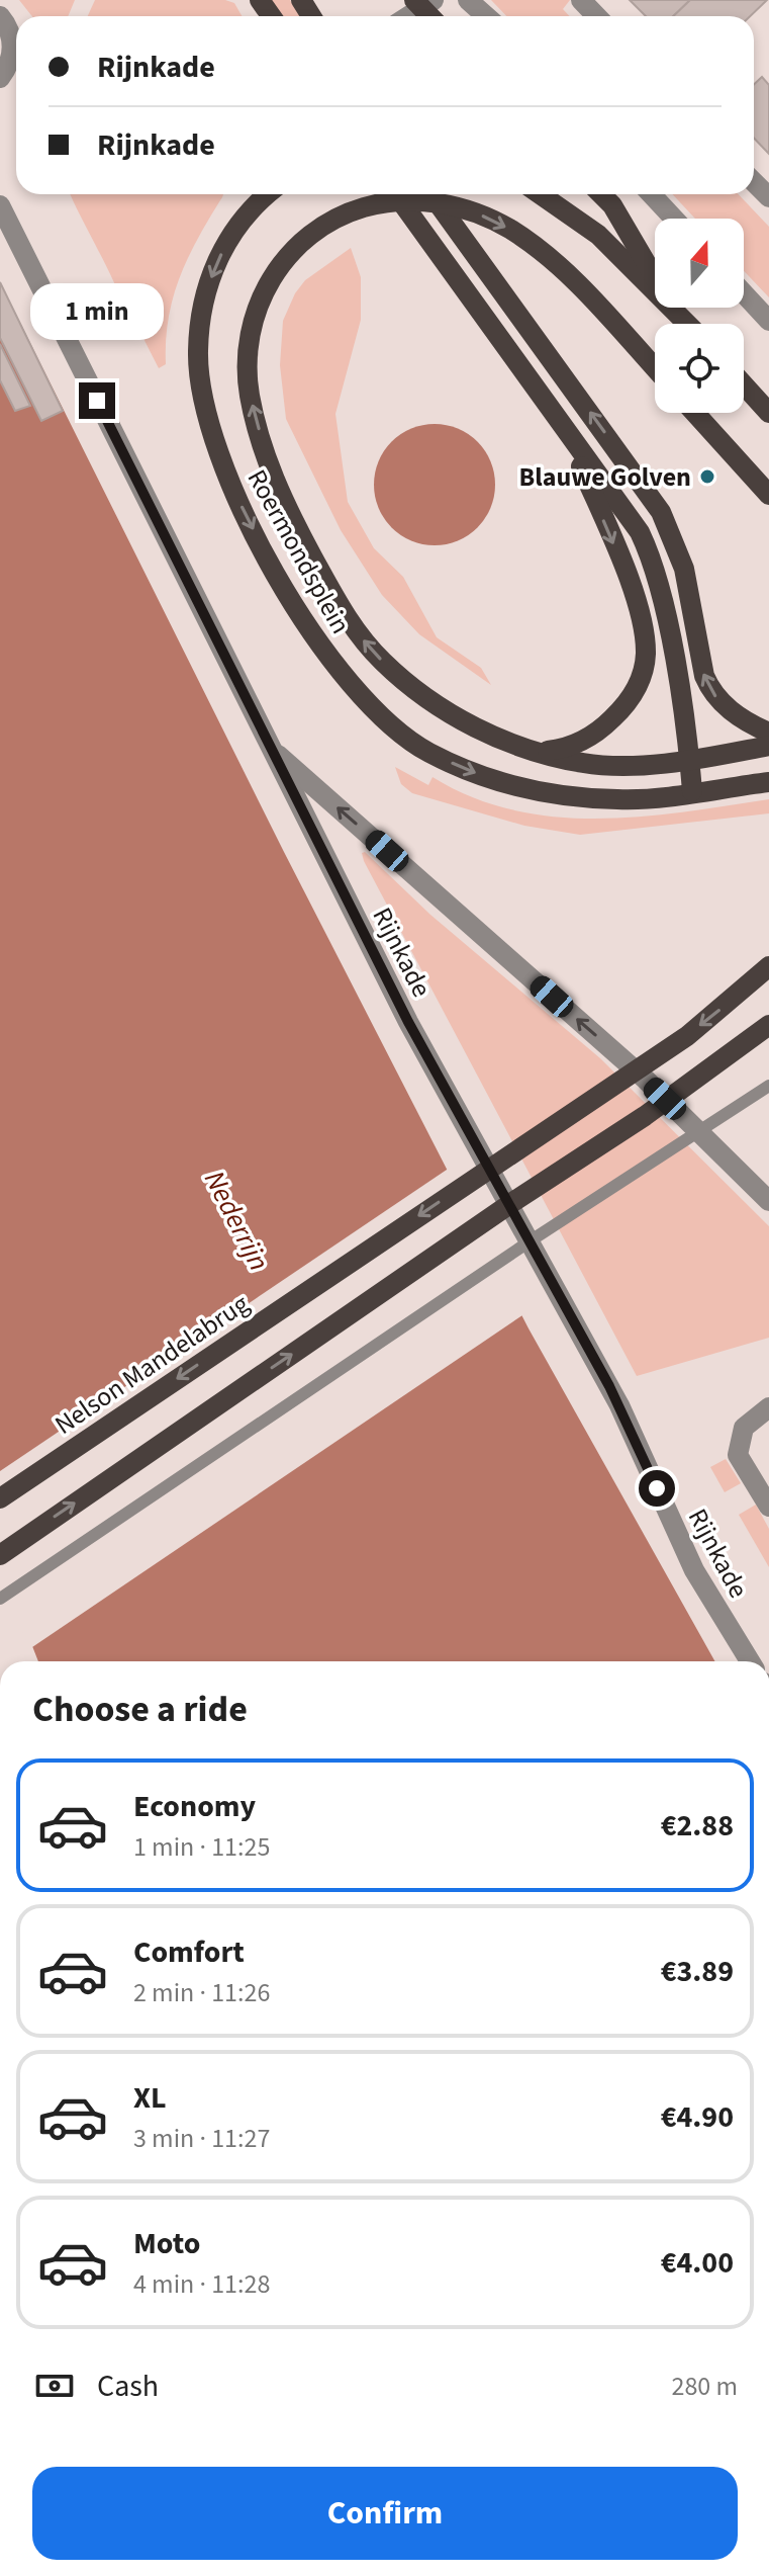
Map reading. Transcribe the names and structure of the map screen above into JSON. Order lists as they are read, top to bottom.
{
  "streets": {
    "main road": ["Roermondsplein", "Nelson Mandelabrug"],
    "street": ["Rijnkade"]
  },
  "water": ["Nederrijn"],
  "places": ["Blauwe Golven"],
  "north": "top",
  "page": {
    "banner": ["Rijnkade", "Rijnkade"],
    "bubble": "1 min",
    "heading": "Choose a ride",
    "list": [
      {
        "name": "Economy",
        "note": "1 min · 11:25",
        "value": "€2.88"
      },
      {
        "name": "Comfort",
        "note": "2 min · 11:26",
        "value": "€3.89"
      },
      {
        "name": "XL",
        "note": "3 min · 11:27",
        "value": "€4.90"
      },
      {
        "name": "Moto",
        "note": "4 min · 11:28",
        "value": "€4.00"
      }
    ],
    "pay": ["Cash", "280 m"],
    "buttons": "Confirm"
  }
}
